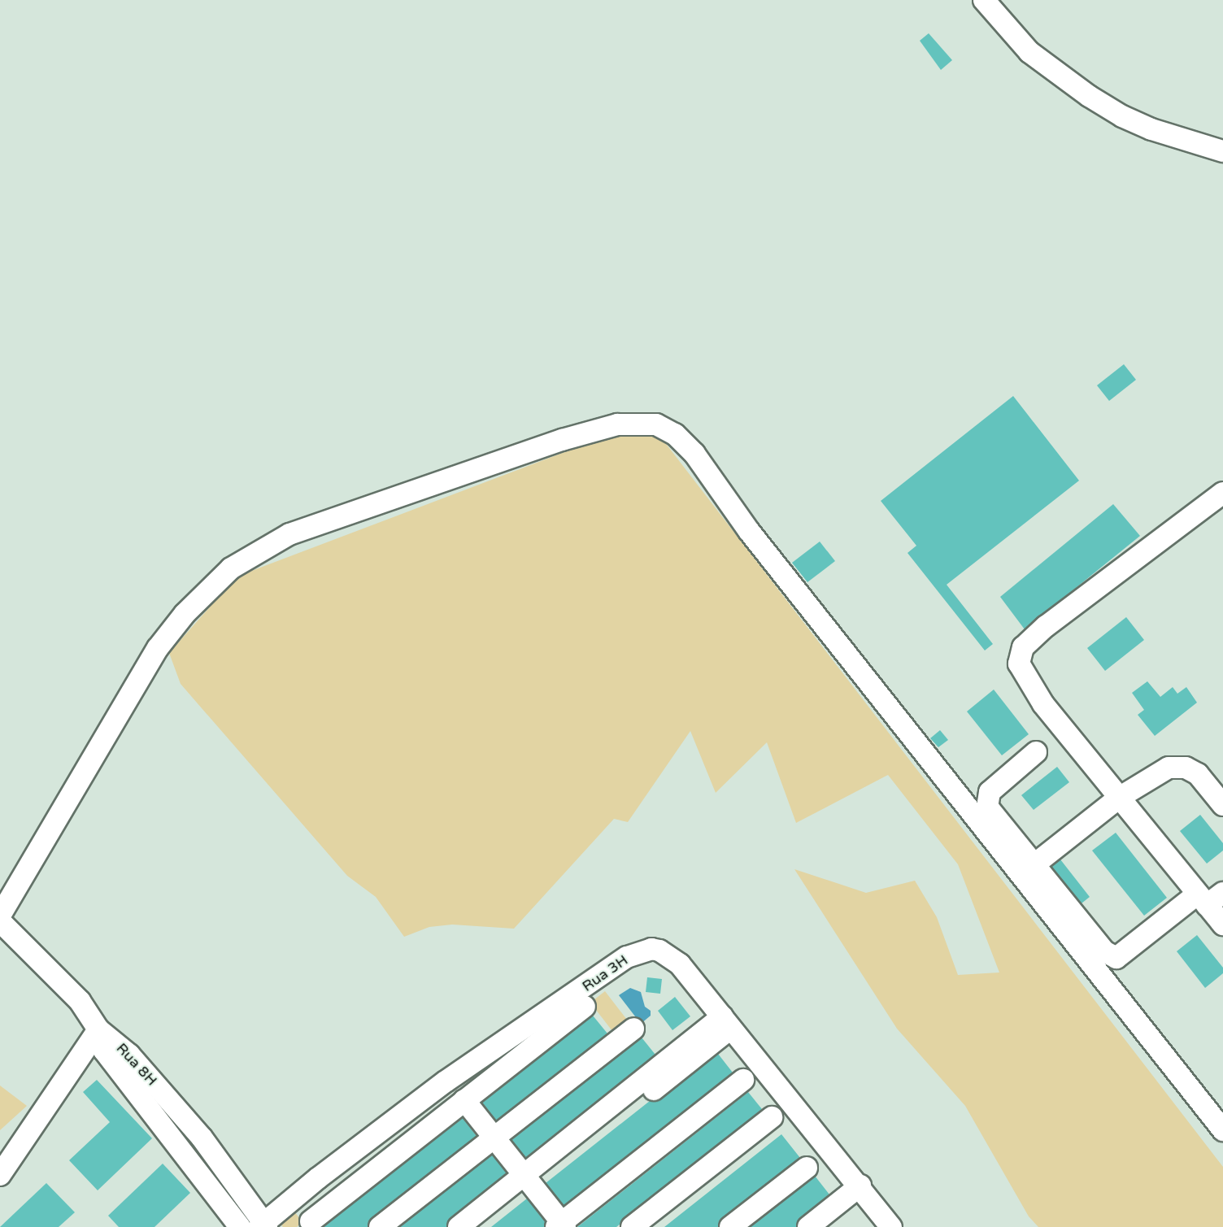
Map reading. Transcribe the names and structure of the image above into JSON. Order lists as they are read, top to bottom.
{
  "streets": {
    "street": ["Rua 3H", "Rua 8H"]
  },
  "crossings": [
    ["Rua 3H", "Rua 8H"]
  ]
}
